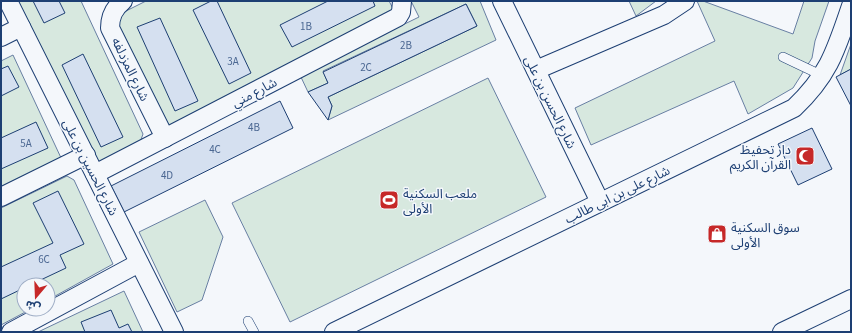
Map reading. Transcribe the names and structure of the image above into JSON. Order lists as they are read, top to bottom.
{
  "streets": {
    "street": [
      "شارع المزدلفه",
      "شارع مني",
      "شارع الحسن بن على",
      "شارع الحسين بن على",
      "شارع على بن ابى طالب"
    ]
  },
  "crossings": [
    ["شارع المزدلفه", "شارع مني"],
    ["شارع مني", "شارع الحسين بن على"],
    ["شارع الحسن بن على", "شارع على بن ابى طالب"]
  ],
  "places": {
    "mosque": ["دار تحفيظ القرآن الكريم"],
    "sports": ["ملعب السكنية الأولى"],
    "shop": ["سوق السكنية الأولى"]
  },
  "house_numbers": [
    "1B",
    "2B",
    "3A",
    "2C",
    "4B",
    "5A",
    "4C",
    "4D",
    "6C"
  ],
  "north": "bottom"
}
